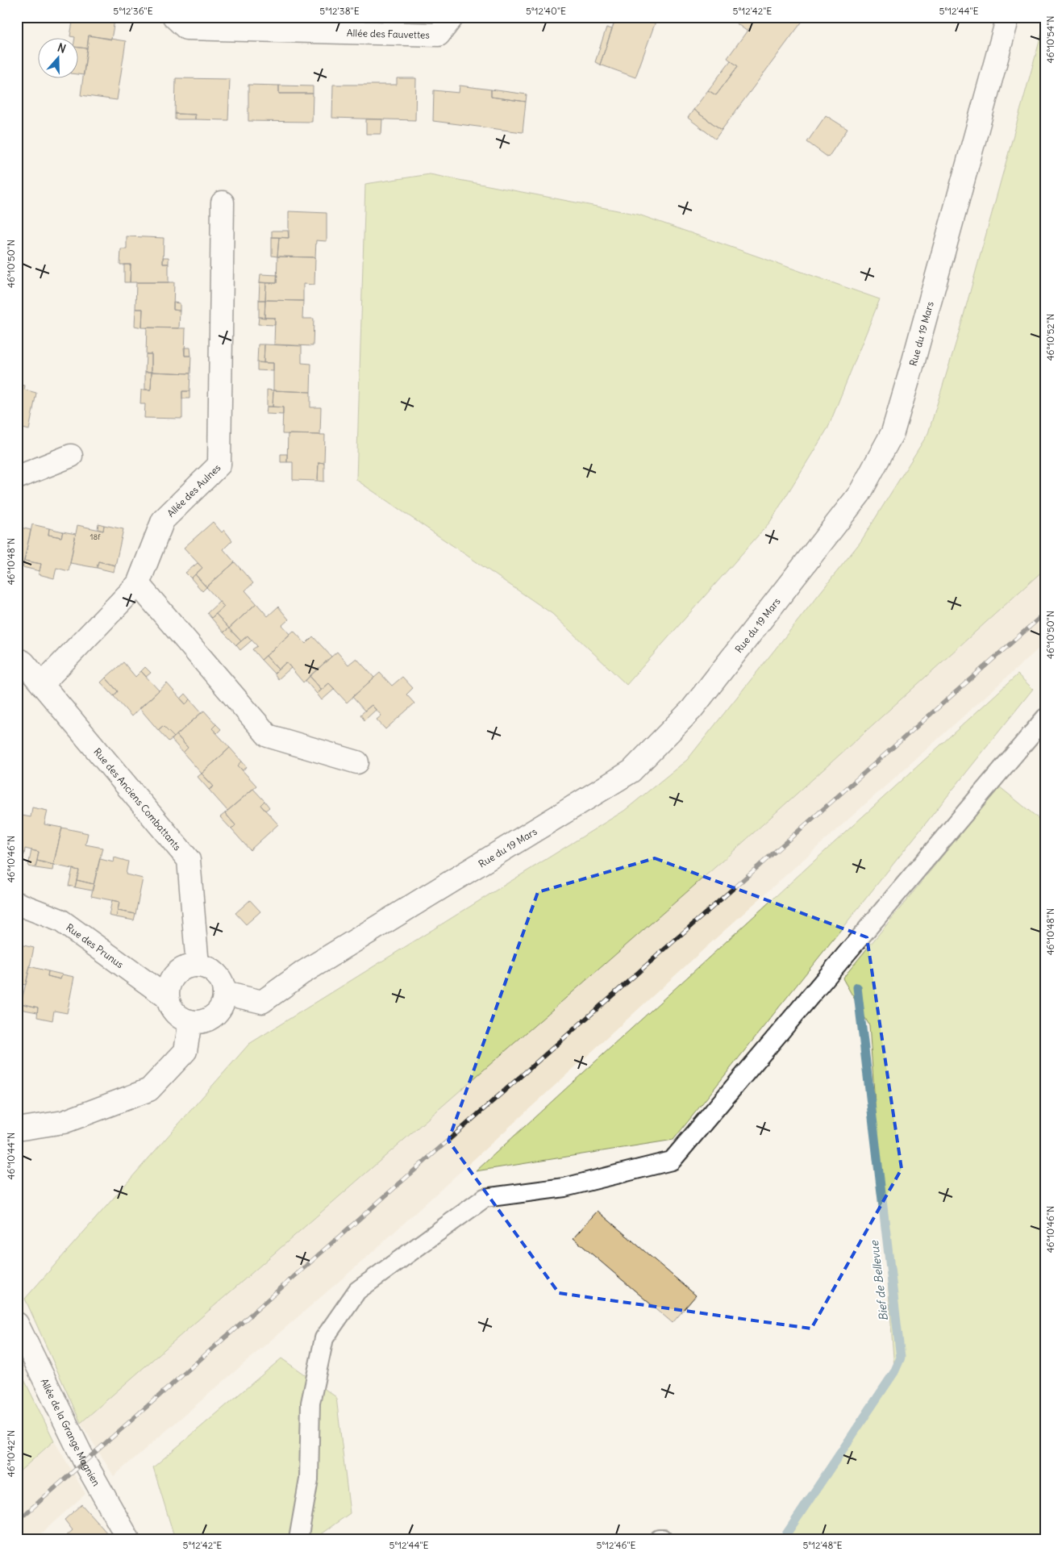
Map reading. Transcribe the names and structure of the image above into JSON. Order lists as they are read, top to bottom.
{
  "streets": {
    "street": [
      "Allée des Fauvettes",
      "Rue du 19 Mars",
      "Allée des Aulnes",
      "Rue des Anciens Combattants",
      "Rue des Prunus",
      "Allée de la Grange Magnien"
    ]
  },
  "crossings": [
    ["Rue du 19 Mars", "Rue des Anciens Combattants"],
    ["Rue du 19 Mars", "Rue des Prunus"],
    ["Allée des Aulnes", "Rue des Anciens Combattants"],
    ["Rue des Anciens Combattants", "Rue des Prunus"]
  ],
  "water": ["Bief de Bellevue"],
  "house_numbers": ["18f"],
  "north": "top",
  "coordinates": [
    "5°12'36\"E",
    "5°12'38\"E",
    "5°12'40\"E",
    "5°12'42\"E",
    "5°12'44\"E",
    "46°10'54\"N",
    "46°10'50\"N",
    "46°10'52\"N",
    "46°10'48\"N",
    "46°10'46\"N",
    "46°10'44\"N",
    "46°10'42\"N",
    "5°12'46\"E",
    "5°12'48\"E"
  ]
}
